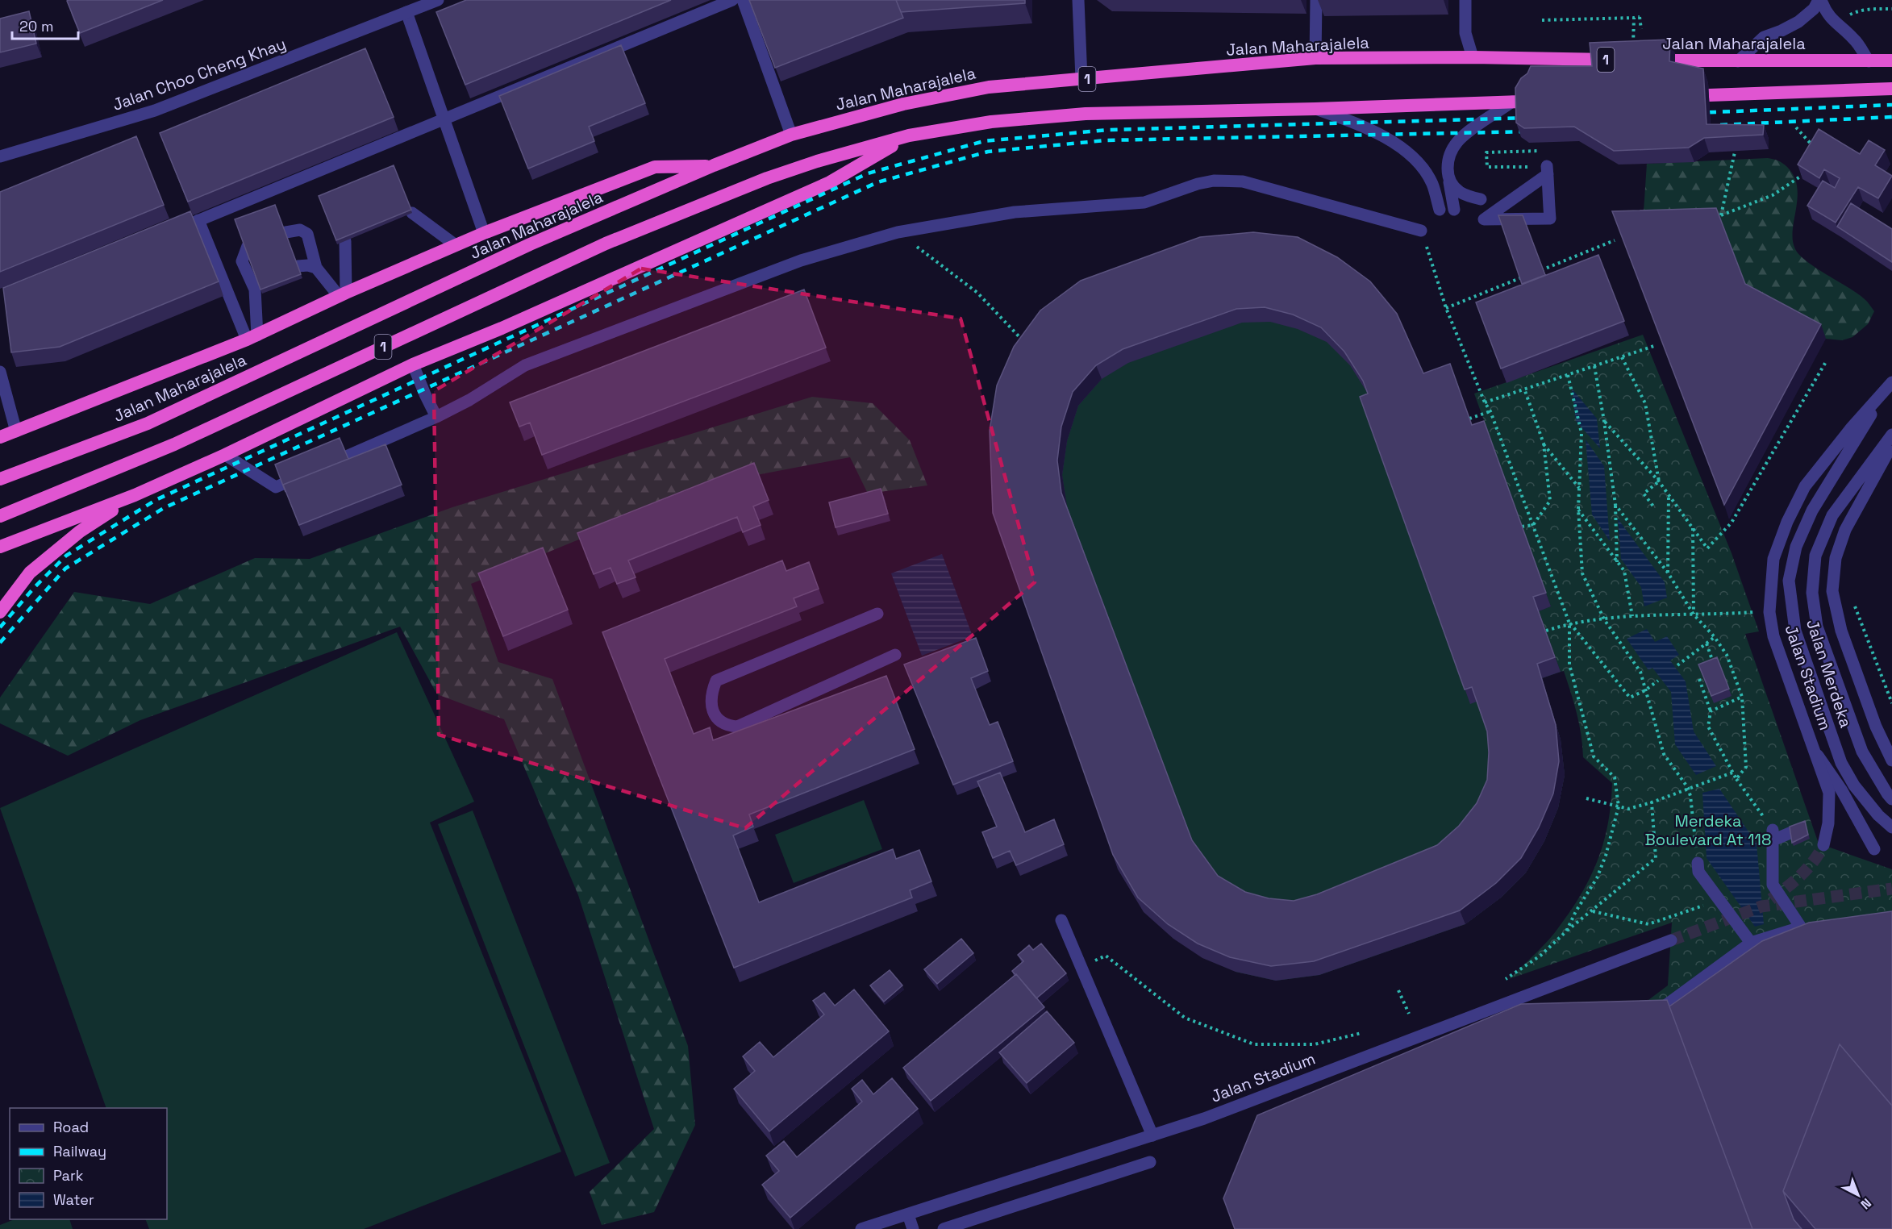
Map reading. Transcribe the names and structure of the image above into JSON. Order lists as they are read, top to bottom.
{
  "streets": {
    "highway": ["Jalan Maharajalela", "1"],
    "street": ["Jalan Choo Cheng Khay", "Jalan Merdeka", "Jalan Stadium"]
  },
  "crossings": [
    ["Jalan Merdeka", "Jalan Stadium"]
  ],
  "parks": ["Merdeka Boulevard At 118"],
  "legend": [
    "Road",
    "Railway",
    "Park",
    "Water"
  ],
  "scale_bar": "20 m",
  "north": "bottom right"
}
